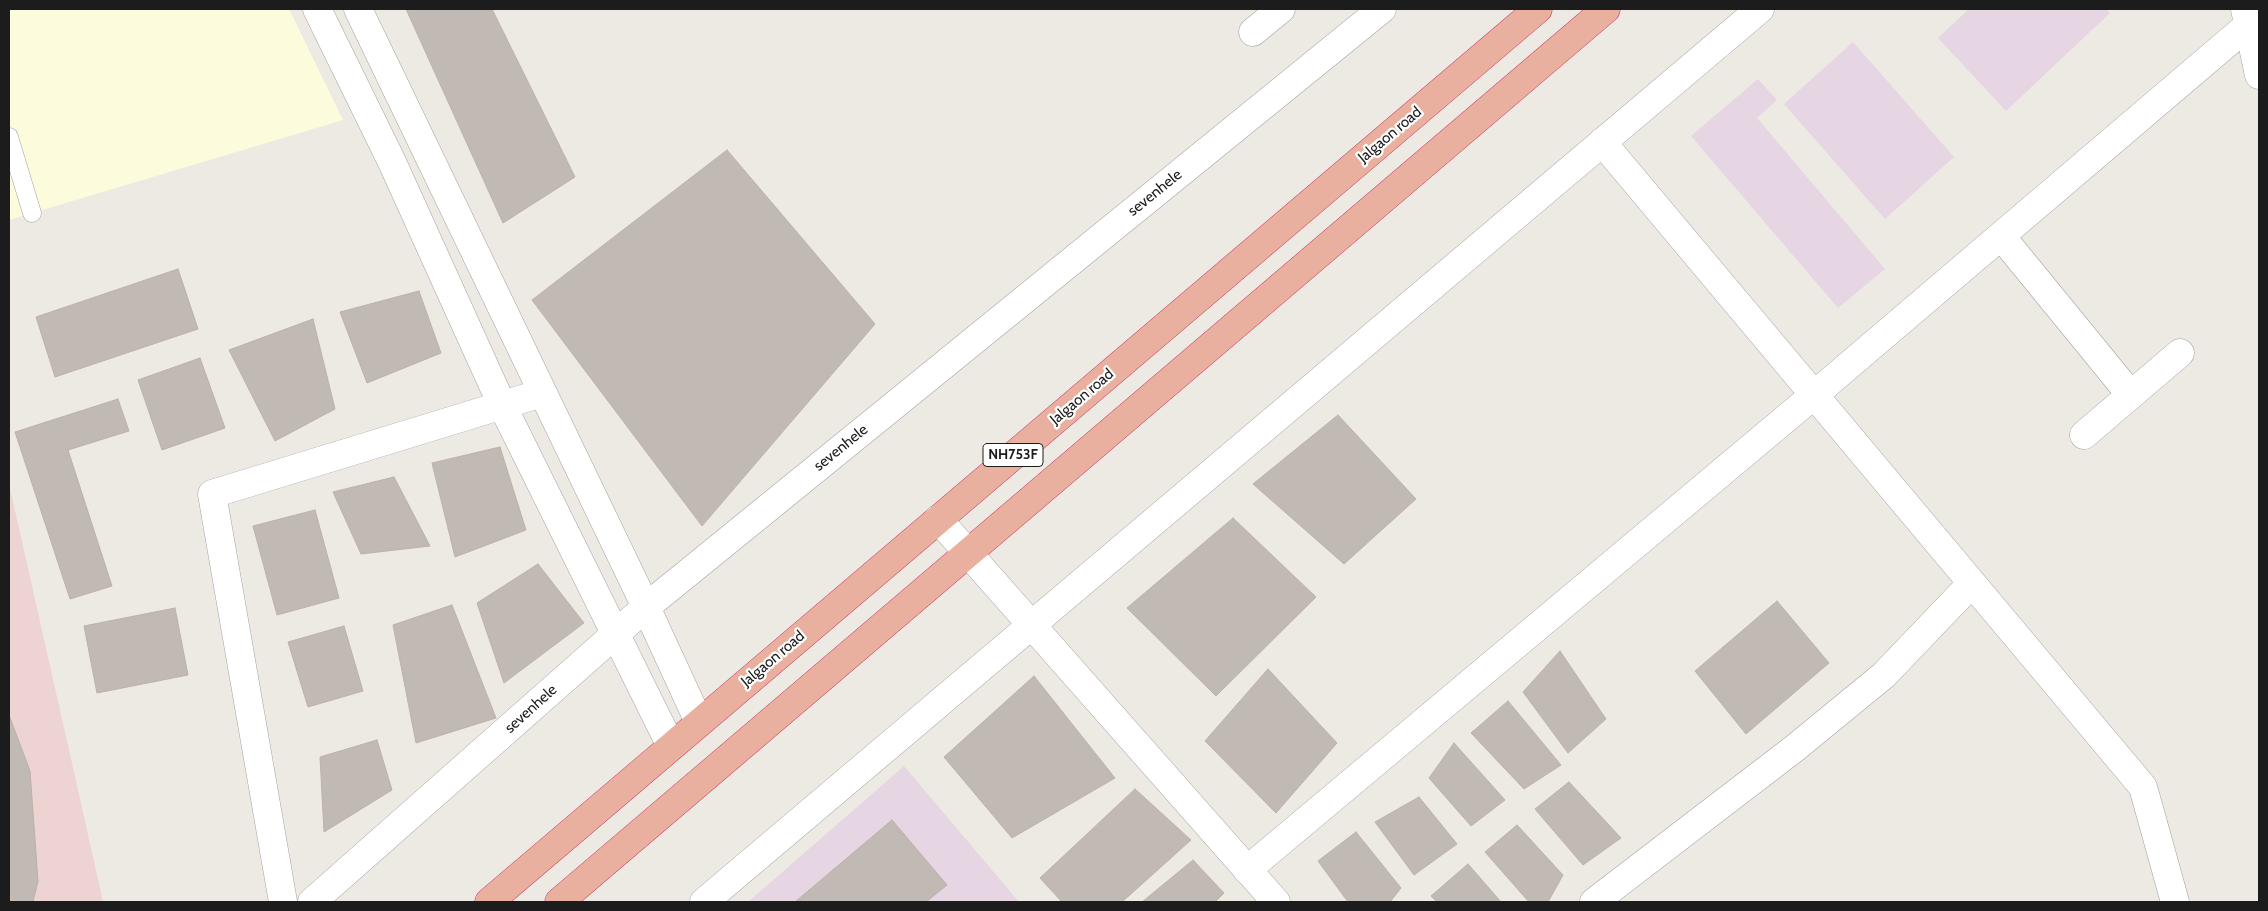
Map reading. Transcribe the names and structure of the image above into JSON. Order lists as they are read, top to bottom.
{
  "streets": {
    "highway": ["Jalgaon road", "NH753F"],
    "street": ["sevenhele"]
  }
}
